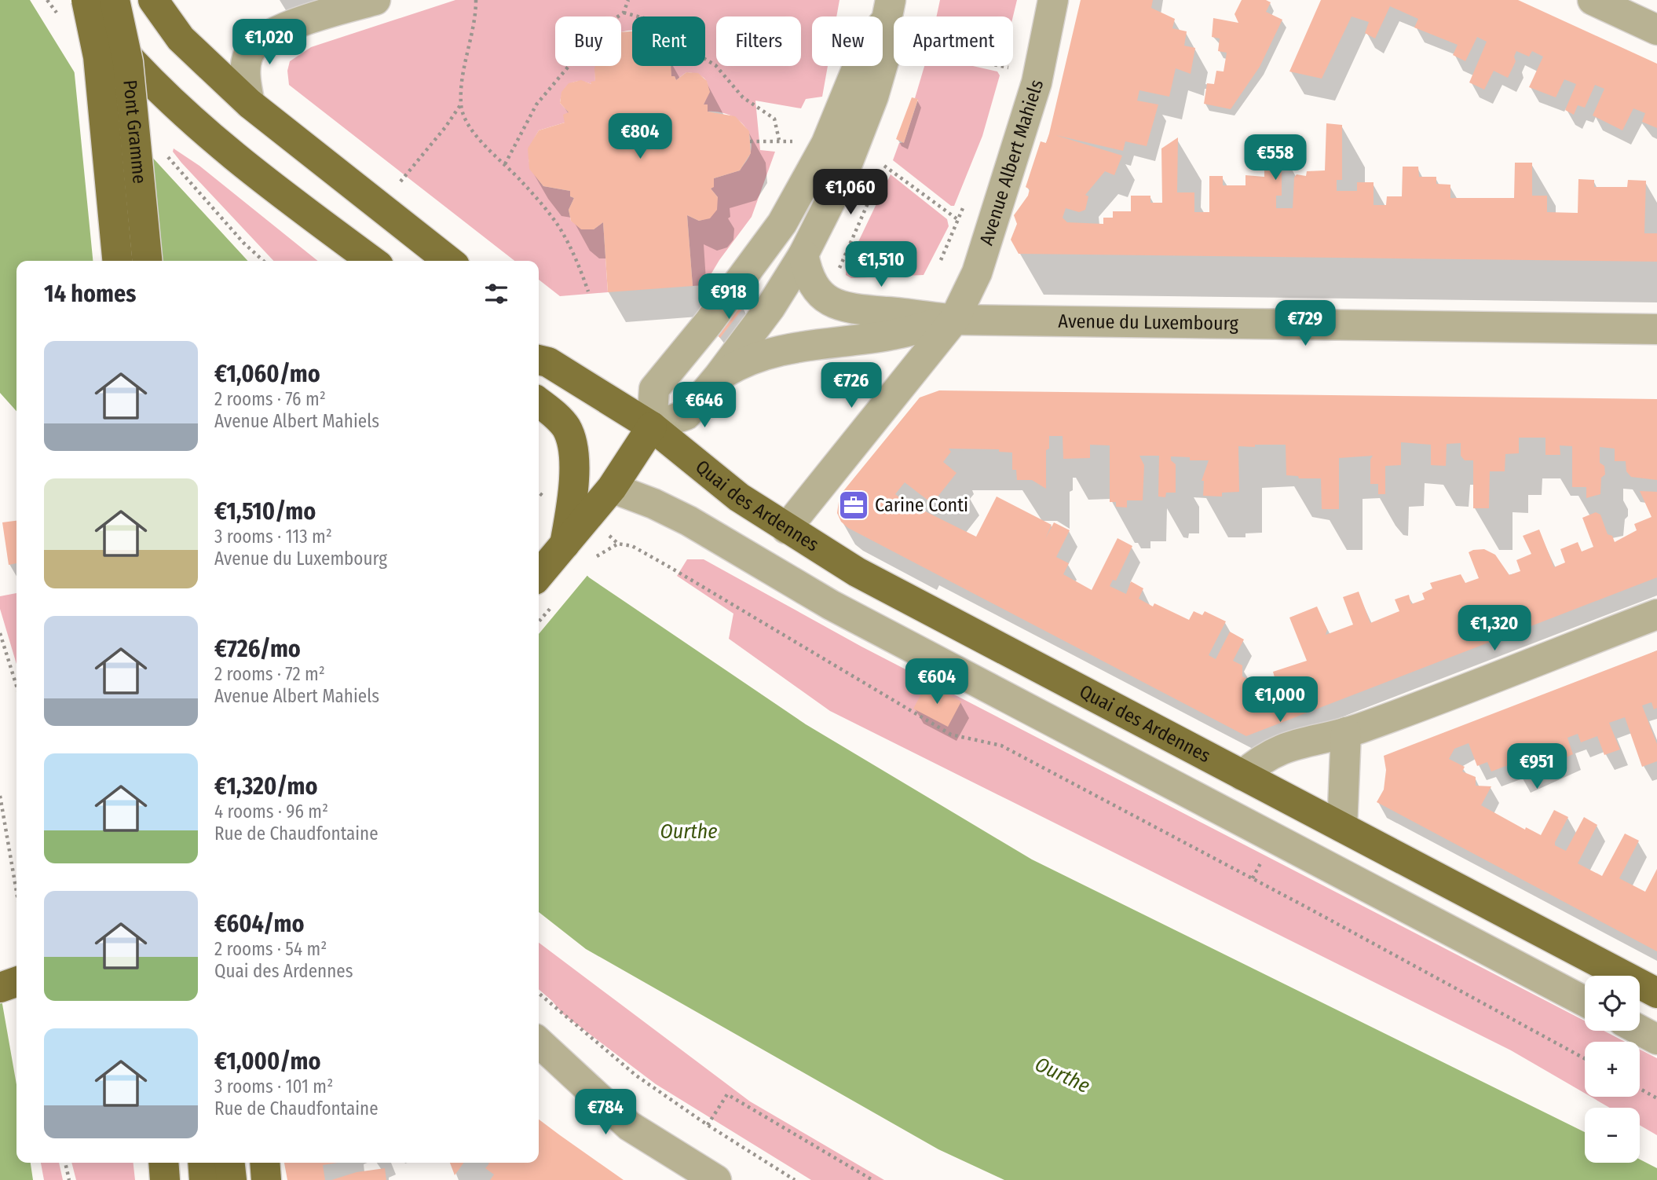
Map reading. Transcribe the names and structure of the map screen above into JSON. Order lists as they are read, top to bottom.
{
  "streets": {
    "main road": ["Pont Gramme", "Quai des Ardennes"],
    "street": ["Avenue Albert Mahiels", "Avenue du Luxembourg"]
  },
  "crossings": [
    ["Avenue Albert Mahiels", "Avenue du Luxembourg"],
    ["Avenue Albert Mahiels", "Quai des Ardennes"]
  ],
  "water": ["Ourthe"],
  "places": {
    "office": ["Carine Conti"]
  },
  "page": {
    "chip": [
      "Buy",
      "Rent",
      "Filters",
      "New",
      "Apartment"
    ],
    "price": [
      "€1,020",
      "€804",
      "€558",
      "€1,060",
      "€1,510",
      "€918",
      "€729",
      "€726",
      "€646",
      "€1,320",
      "€604",
      "€1,000",
      "€951",
      "€784"
    ],
    "heading": "14 homes",
    "list": [
      {
        "name": "€1,060/mo",
        "note": "2 rooms · 76 m² · Avenue Albert Mahiels"
      },
      {
        "name": "€1,510/mo",
        "note": "3 rooms · 113 m² · Avenue du Luxembourg"
      },
      {
        "name": "€726/mo",
        "note": "2 rooms · 72 m² · Avenue Albert Mahiels"
      },
      {
        "name": "€1,320/mo",
        "note": "4 rooms · 96 m² · Rue de Chaudfontaine"
      },
      {
        "name": "€604/mo",
        "note": "2 rooms · 54 m² · Quai des Ardennes"
      },
      {
        "name": "€1,000/mo",
        "note": "3 rooms · 101 m² · Rue de Chaudfontaine"
      }
    ],
    "map_buttons": ["+", "−"]
  }
}
